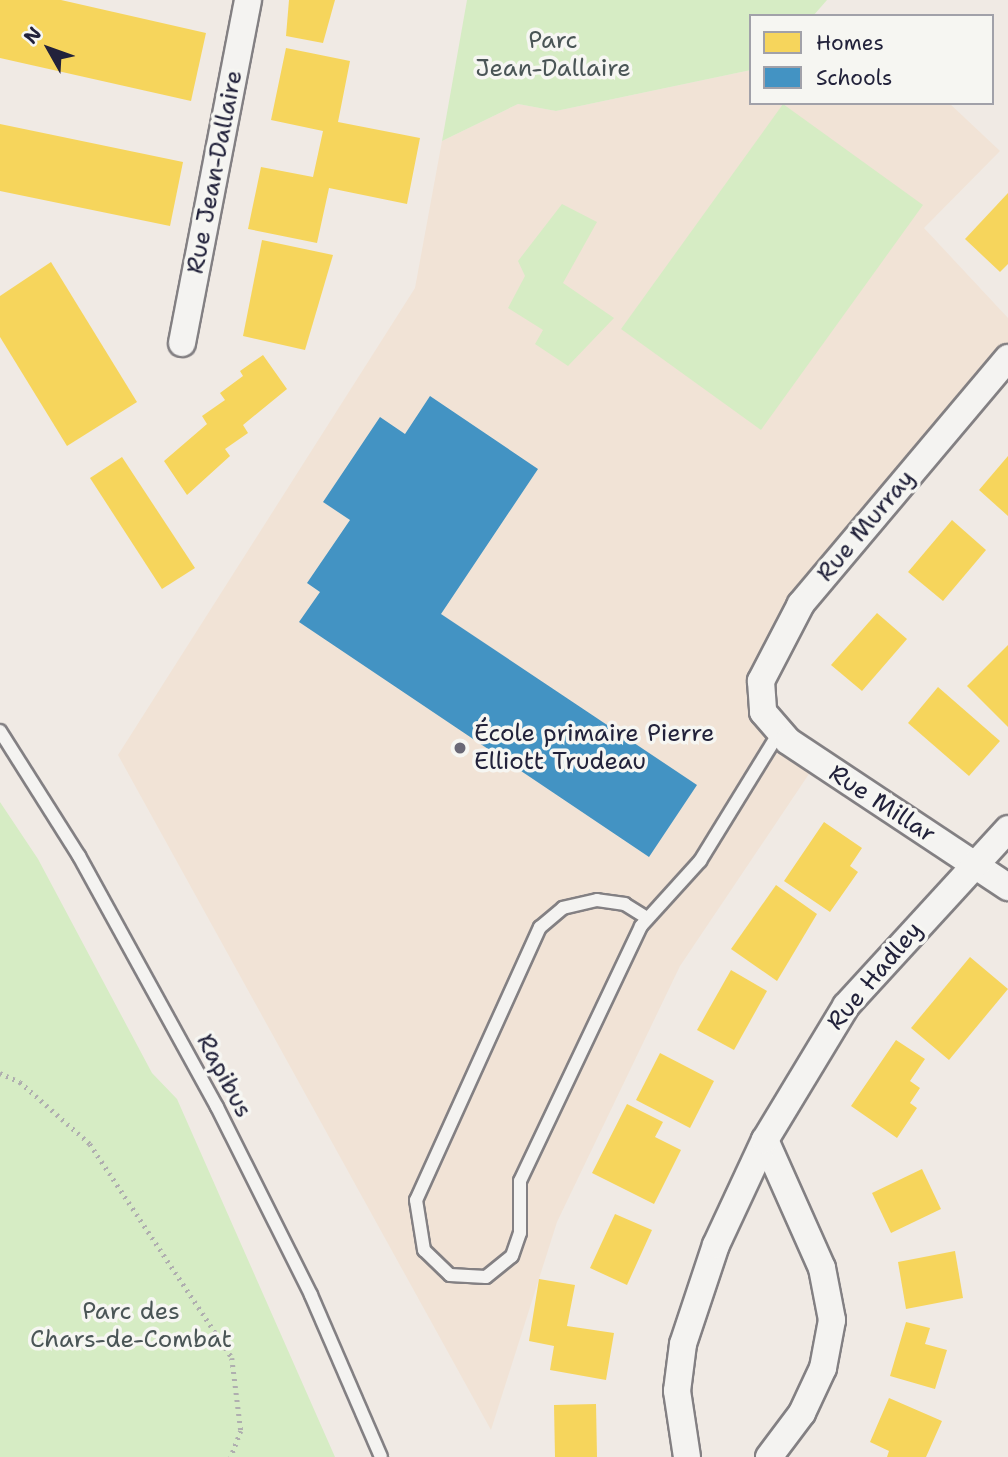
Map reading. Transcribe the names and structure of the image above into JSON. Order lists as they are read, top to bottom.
{
  "streets": {
    "street": [
      "Rue Jean-Dallaire",
      "Rue Murray",
      "Rue Millar",
      "Rue Hadley"
    ],
    "lane": ["Rapibus"]
  },
  "crossings": [
    ["Rue Murray", "Rue Millar"],
    ["Rue Millar", "Rue Hadley"]
  ],
  "parks": ["Parc Jean-Dallaire", "Parc des Chars-de-Combat"],
  "places": ["École primaire Pierre Elliott Trudeau"],
  "legend": ["Homes", "Schools"],
  "north": "top left"
}
